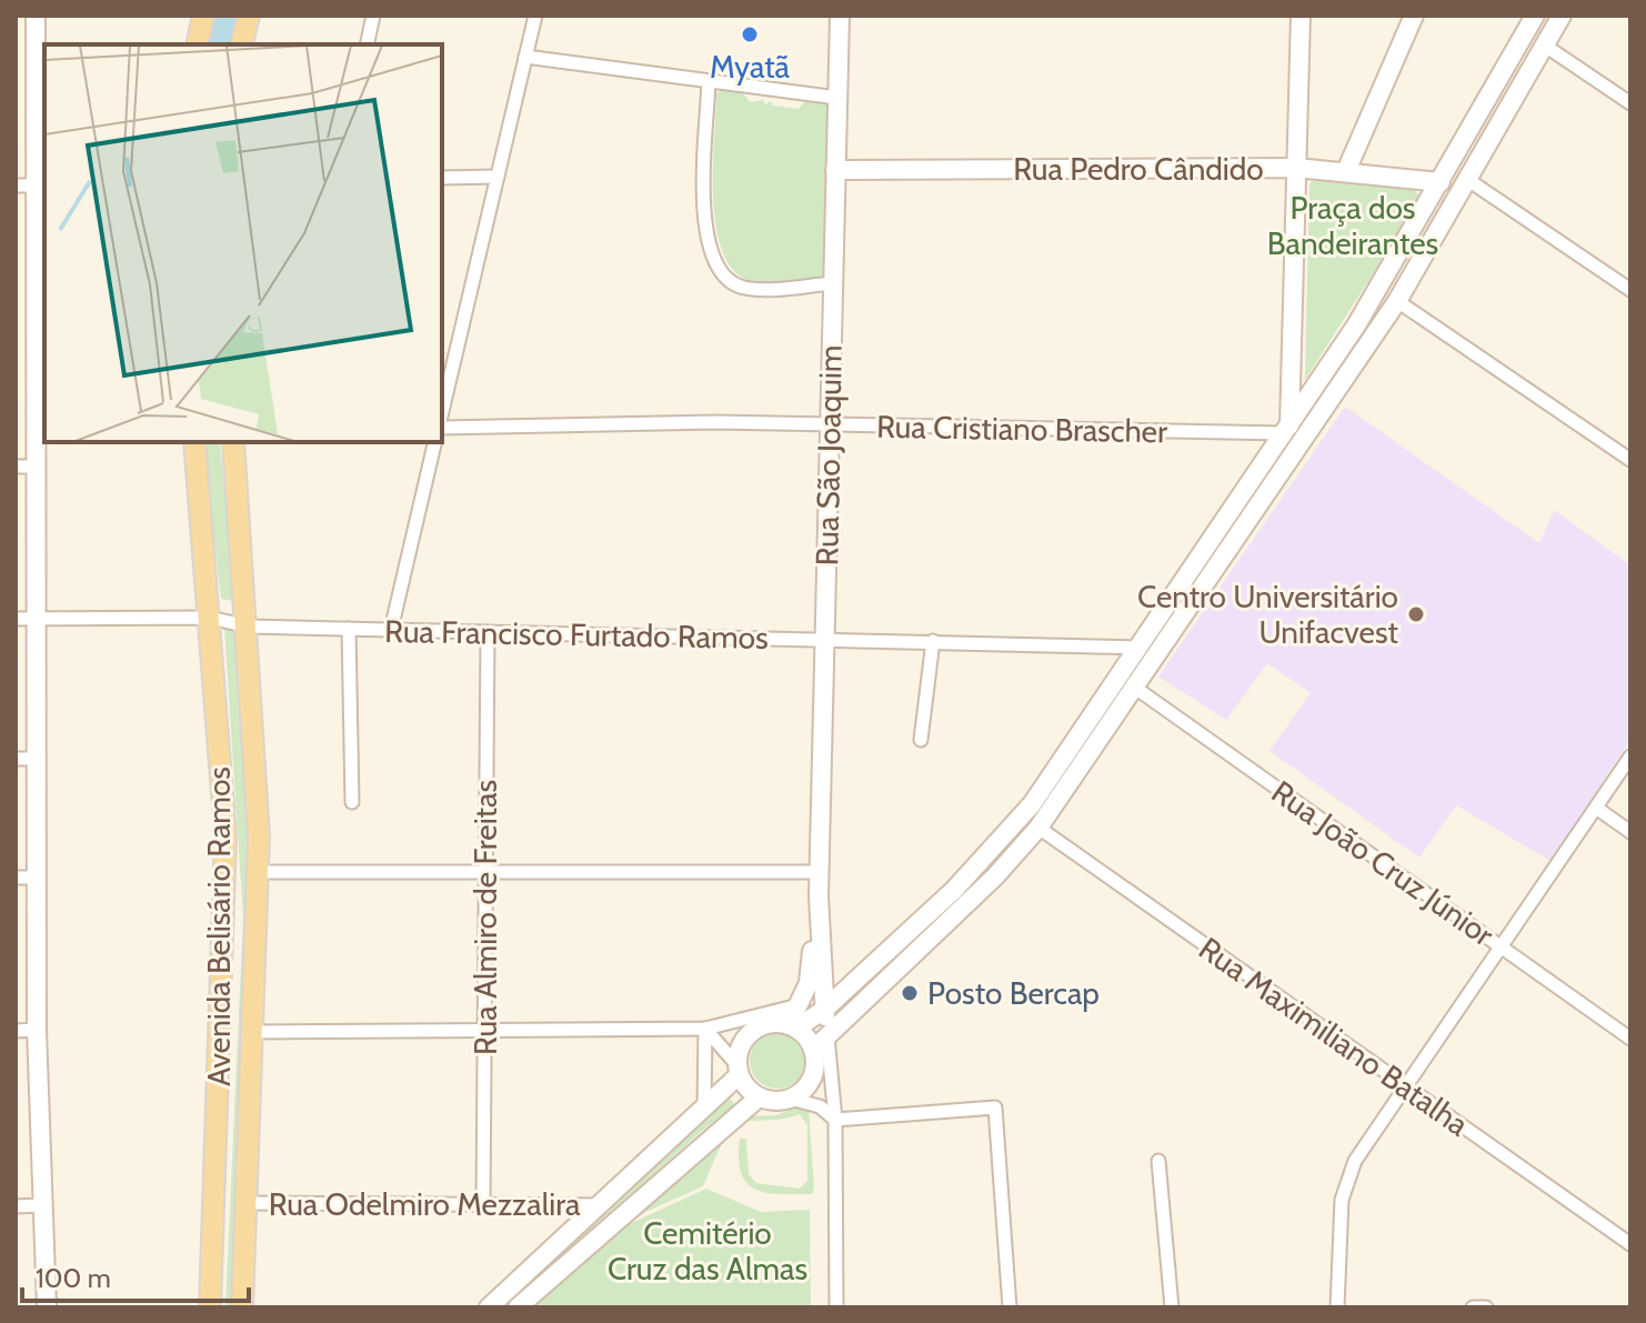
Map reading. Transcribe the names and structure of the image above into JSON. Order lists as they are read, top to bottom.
{
  "streets": {
    "main road": ["Avenida Belisário Ramos"],
    "street": [
      "Rua Pedro Cândido",
      "Rua Cristiano Brascher",
      "Rua São Joaquim",
      "Rua Francisco Furtado Ramos",
      "Rua João Cruz Júnior",
      "Rua Almiro de Freitas",
      "Rua Maximiliano Batalha",
      "Rua Odelmiro Mezzalira"
    ]
  },
  "crossings": [
    ["Rua Pedro Cândido", "Rua São Joaquim"],
    ["Rua Cristiano Brascher", "Rua São Joaquim"],
    ["Rua São Joaquim", "Rua Francisco Furtado Ramos"],
    ["Rua Francisco Furtado Ramos", "Rua Almiro de Freitas"],
    ["Rua Francisco Furtado Ramos", "Avenida Belisário Ramos"],
    ["Rua Almiro de Freitas", "Rua Odelmiro Mezzalira"],
    ["Avenida Belisário Ramos", "Rua Odelmiro Mezzalira"]
  ],
  "parks": ["Praça dos Bandeirantes", "Cemitério Cruz das Almas"],
  "places": ["Myatã", "Centro Universitário Unifacvest", "Posto Bercap"],
  "scale_bar": "100 m"
}
